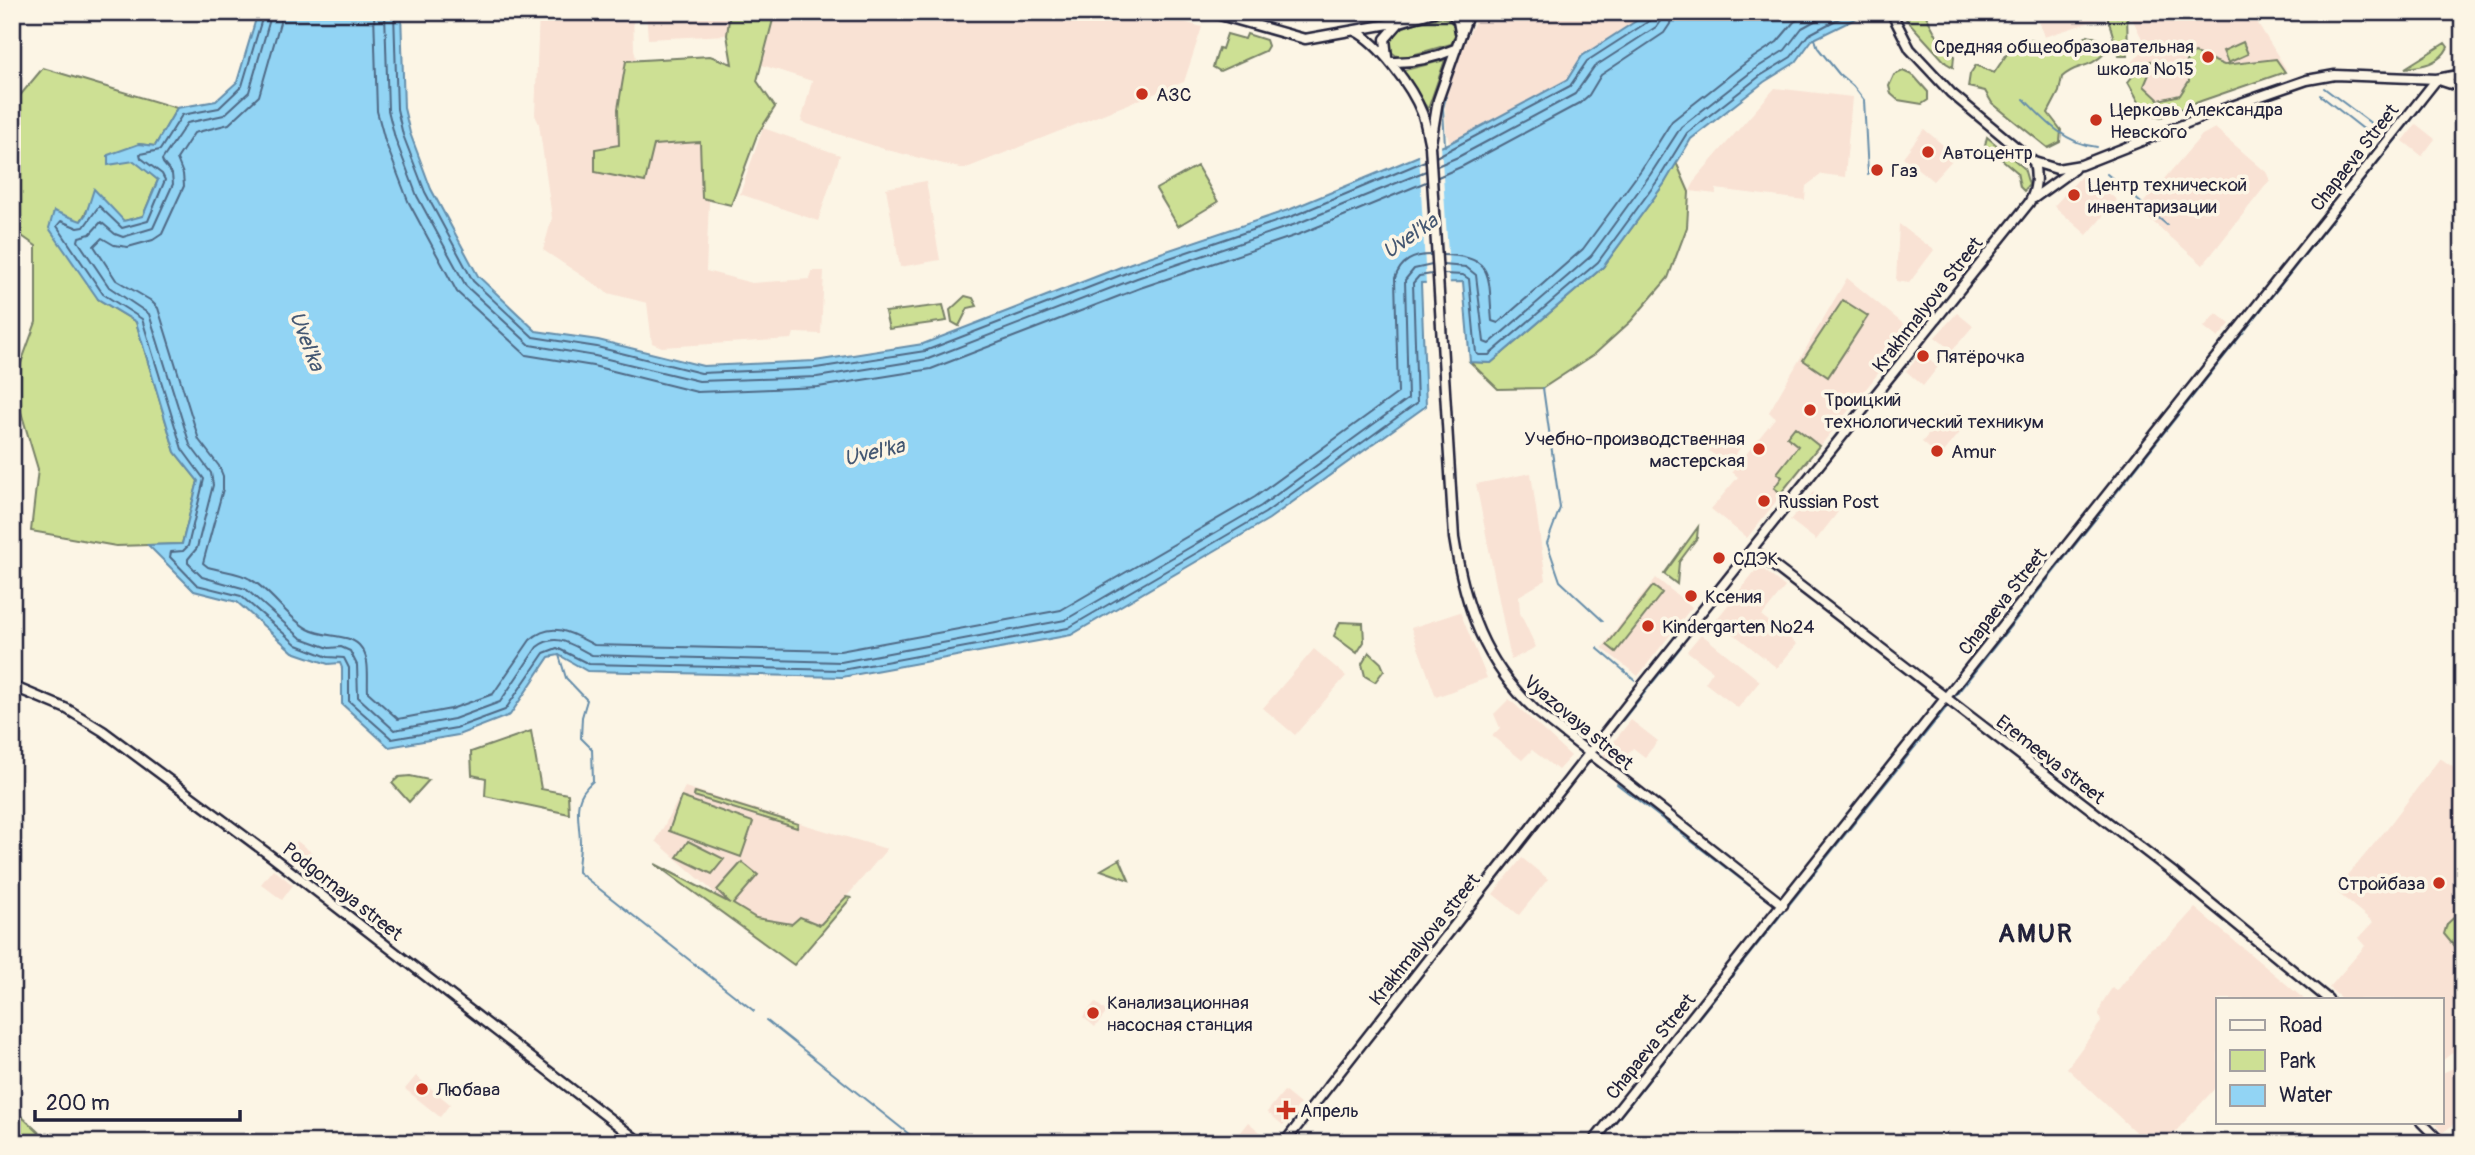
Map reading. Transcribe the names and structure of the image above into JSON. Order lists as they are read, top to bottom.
{
  "streets": {
    "street": [
      "Chapaeva Street",
      "Krakhmalyova Street",
      "Vyazovaya street",
      "Eremeeva street",
      "Podgornaya street",
      "Krakhmalyova street"
    ]
  },
  "crossings": [
    ["Chapaeva Street", "Vyazovaya street"],
    ["Chapaeva Street", "Eremeeva street"],
    ["Krakhmalyova Street", "Vyazovaya street"],
    ["Krakhmalyova Street", "Eremeeva street"],
    ["Krakhmalyova Street", "Krakhmalyova street"],
    ["Vyazovaya street", "Krakhmalyova street"]
  ],
  "districts": ["AMUR"],
  "water": ["Uvel'ka"],
  "places": {
    "other": [
      "Средняя общеобразовательная школа №15",
      "АЗС",
      "Церковь Александра Невского",
      "Автоцентр",
      "Газ",
      "Центр технической инвентаризации",
      "Пятёрочка",
      "Троицкий технологический техникум",
      "Учебно-производственная мастерская",
      "Amur",
      "Russian Post",
      "СДЭК",
      "Ксения",
      "Kindergarten №24",
      "Стройбаза",
      "Канализационная насосная станция",
      "Любава"
    ],
    "health": ["Апрель"]
  },
  "legend": ["Road", "Park", "Water"],
  "scale_bar": "200 m"
}
